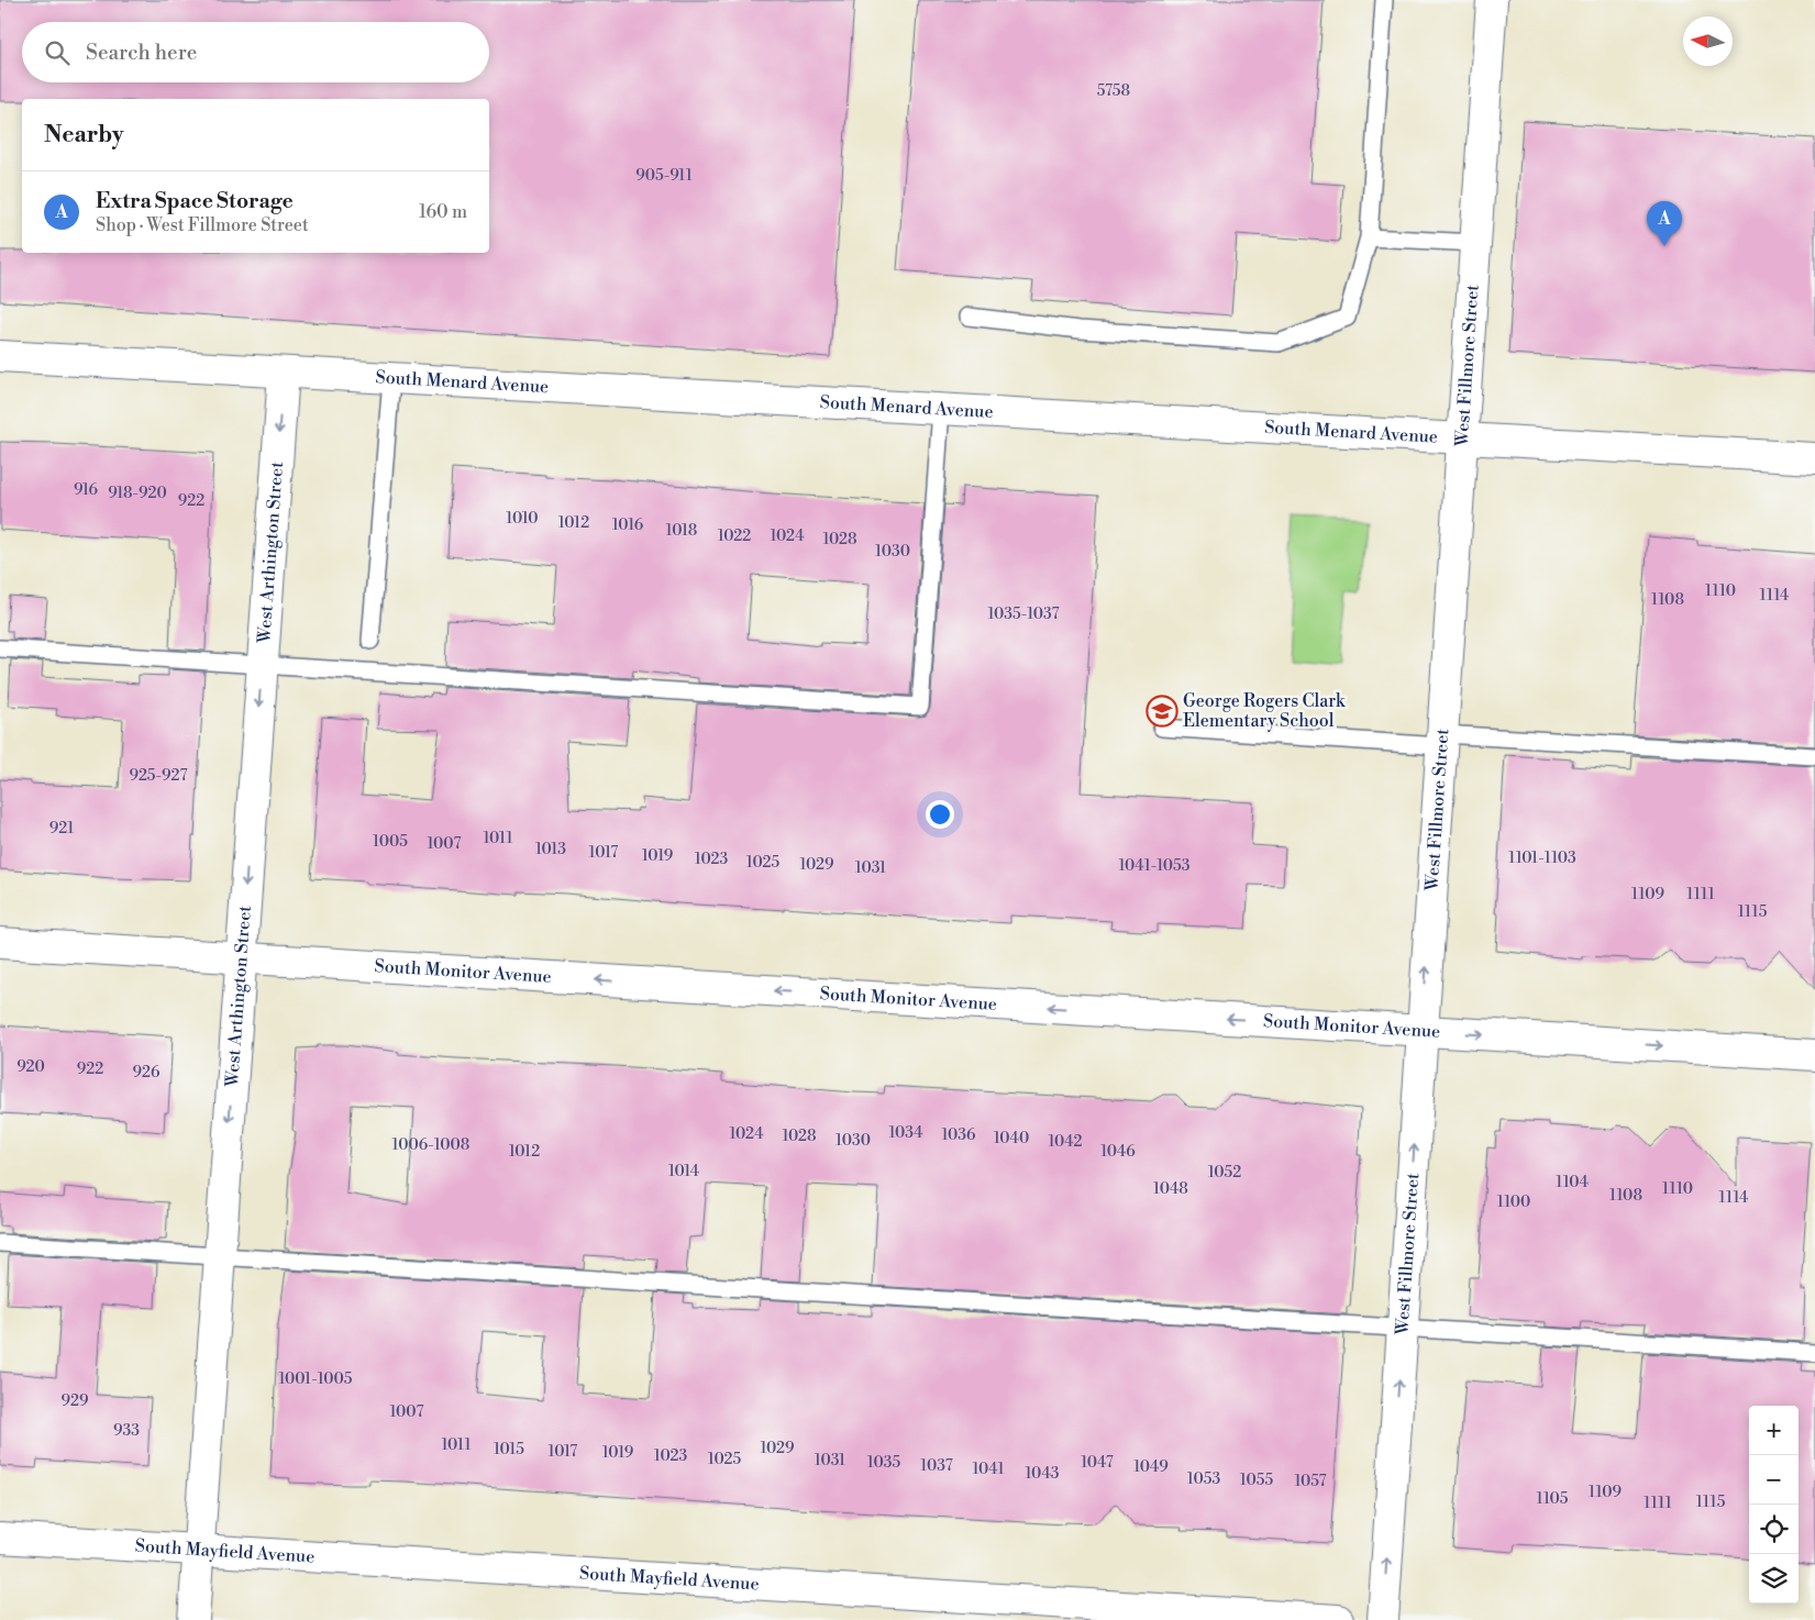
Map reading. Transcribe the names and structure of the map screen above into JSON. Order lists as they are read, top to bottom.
{
  "streets": {
    "street": [
      "West Fillmore Street",
      "South Menard Avenue",
      "West Arthington Street",
      "South Monitor Avenue",
      "South Mayfield Avenue"
    ]
  },
  "crossings": [
    ["West Fillmore Street", "South Menard Avenue"],
    ["West Fillmore Street", "South Monitor Avenue"],
    ["South Menard Avenue", "West Arthington Street"],
    ["West Arthington Street", "South Monitor Avenue"],
    ["West Arthington Street", "South Mayfield Avenue"]
  ],
  "one_way": ["West Fillmore Street", "West Arthington Street"],
  "places": {
    "school or university": ["George Rogers Clark Elementary School"]
  },
  "house_numbers": [
    "5758",
    "905-911",
    "916",
    "918-920",
    "922",
    "1010",
    "1012",
    "1016",
    "1018",
    "1022",
    "1024",
    "1028",
    "1030",
    "1110",
    "1114",
    "1108",
    "1035-1037",
    "925-927",
    "921",
    "1011",
    "1005",
    "1007",
    "1013",
    "1017",
    "1019",
    "1101-1103",
    "1023",
    "1025",
    "1029",
    "1041-1053",
    "1031",
    "1109",
    "1111",
    "1115",
    "920",
    "922",
    "926",
    "1034",
    "1024",
    "1036",
    "1028",
    "1040",
    "1030",
    "1042",
    "1006-1008",
    "1012",
    "1046",
    "1014",
    "1052",
    "1104",
    "1048",
    "1110",
    "1108",
    "1114",
    "1100",
    "1001-1005",
    "929",
    "1007",
    "933",
    "1011",
    "1029",
    "1015",
    "1017",
    "1019",
    "1023",
    "1025",
    "1031",
    "1035",
    "1047",
    "1037",
    "1049",
    "1041",
    "1043",
    "1053",
    "1055",
    "1057",
    "1109",
    "1105",
    "1115",
    "1111"
  ],
  "north": "left",
  "page": {
    "search": "Search here",
    "heading": "Nearby",
    "list": [
      {
        "mark": "A",
        "name": "Extra Space Storage",
        "note": "Shop · West Fillmore Street",
        "value": "160 m"
      }
    ],
    "pins": "A",
    "map_buttons": ["+", "−"]
  }
}
